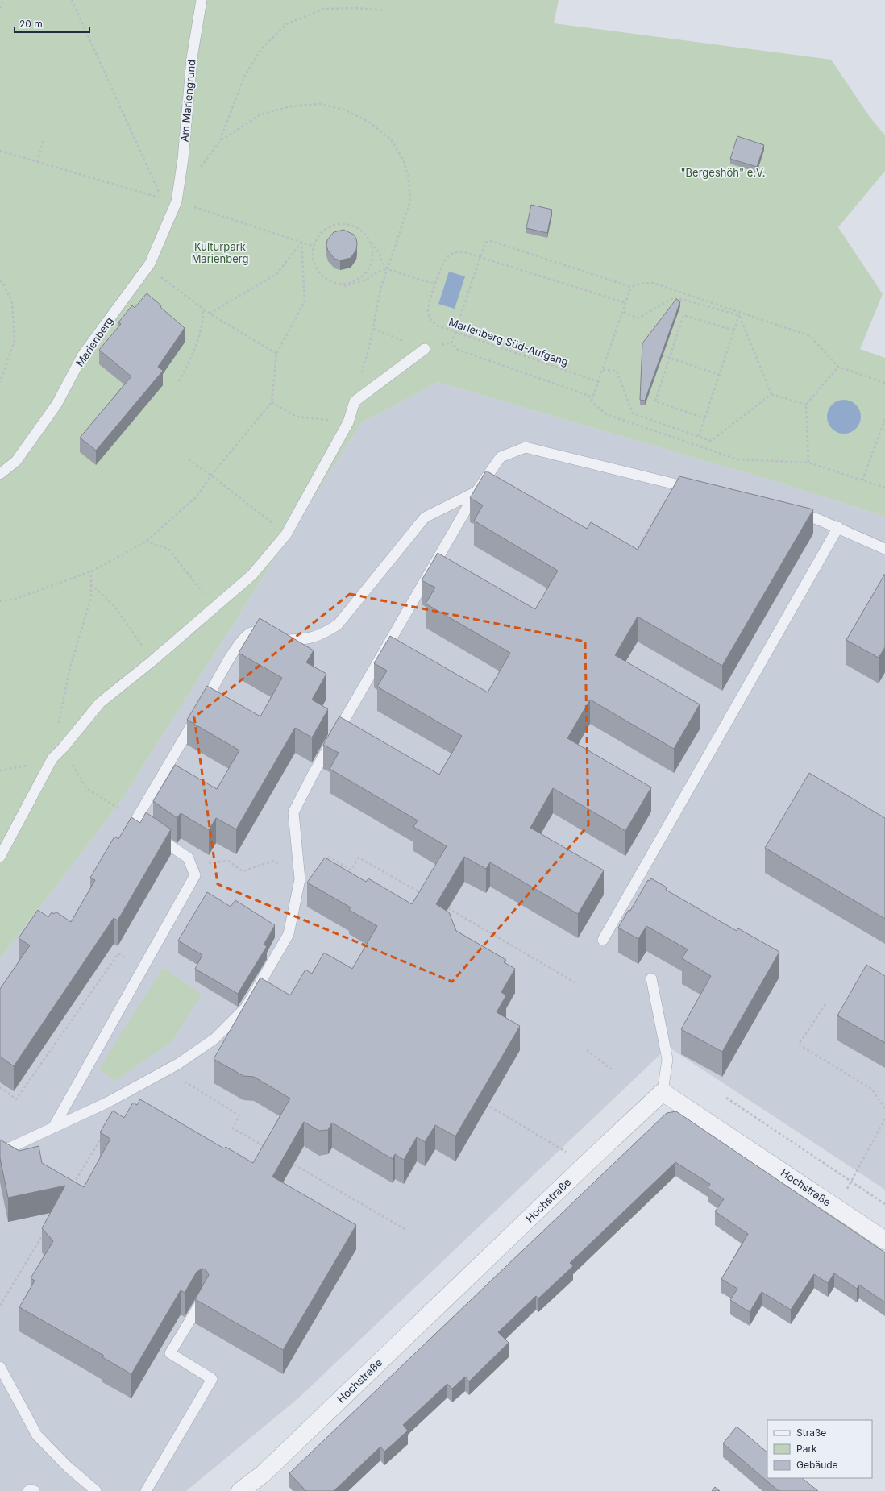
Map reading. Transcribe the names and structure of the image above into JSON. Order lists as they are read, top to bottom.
{
  "streets": {
    "street": ["Hochstraße"],
    "lane": ["Am Mariengrund", "Marienberg"],
    "path": ["Marienberg Süd-Aufgang"]
  },
  "crossings": [
    ["Am Mariengrund", "Marienberg"]
  ],
  "parks": ["\"Bergeshöh\" e.V.", "Kulturpark Marienberg"],
  "legend": ["Straße", "Park", "Gebäude"],
  "scale_bar": "20 m"
}
